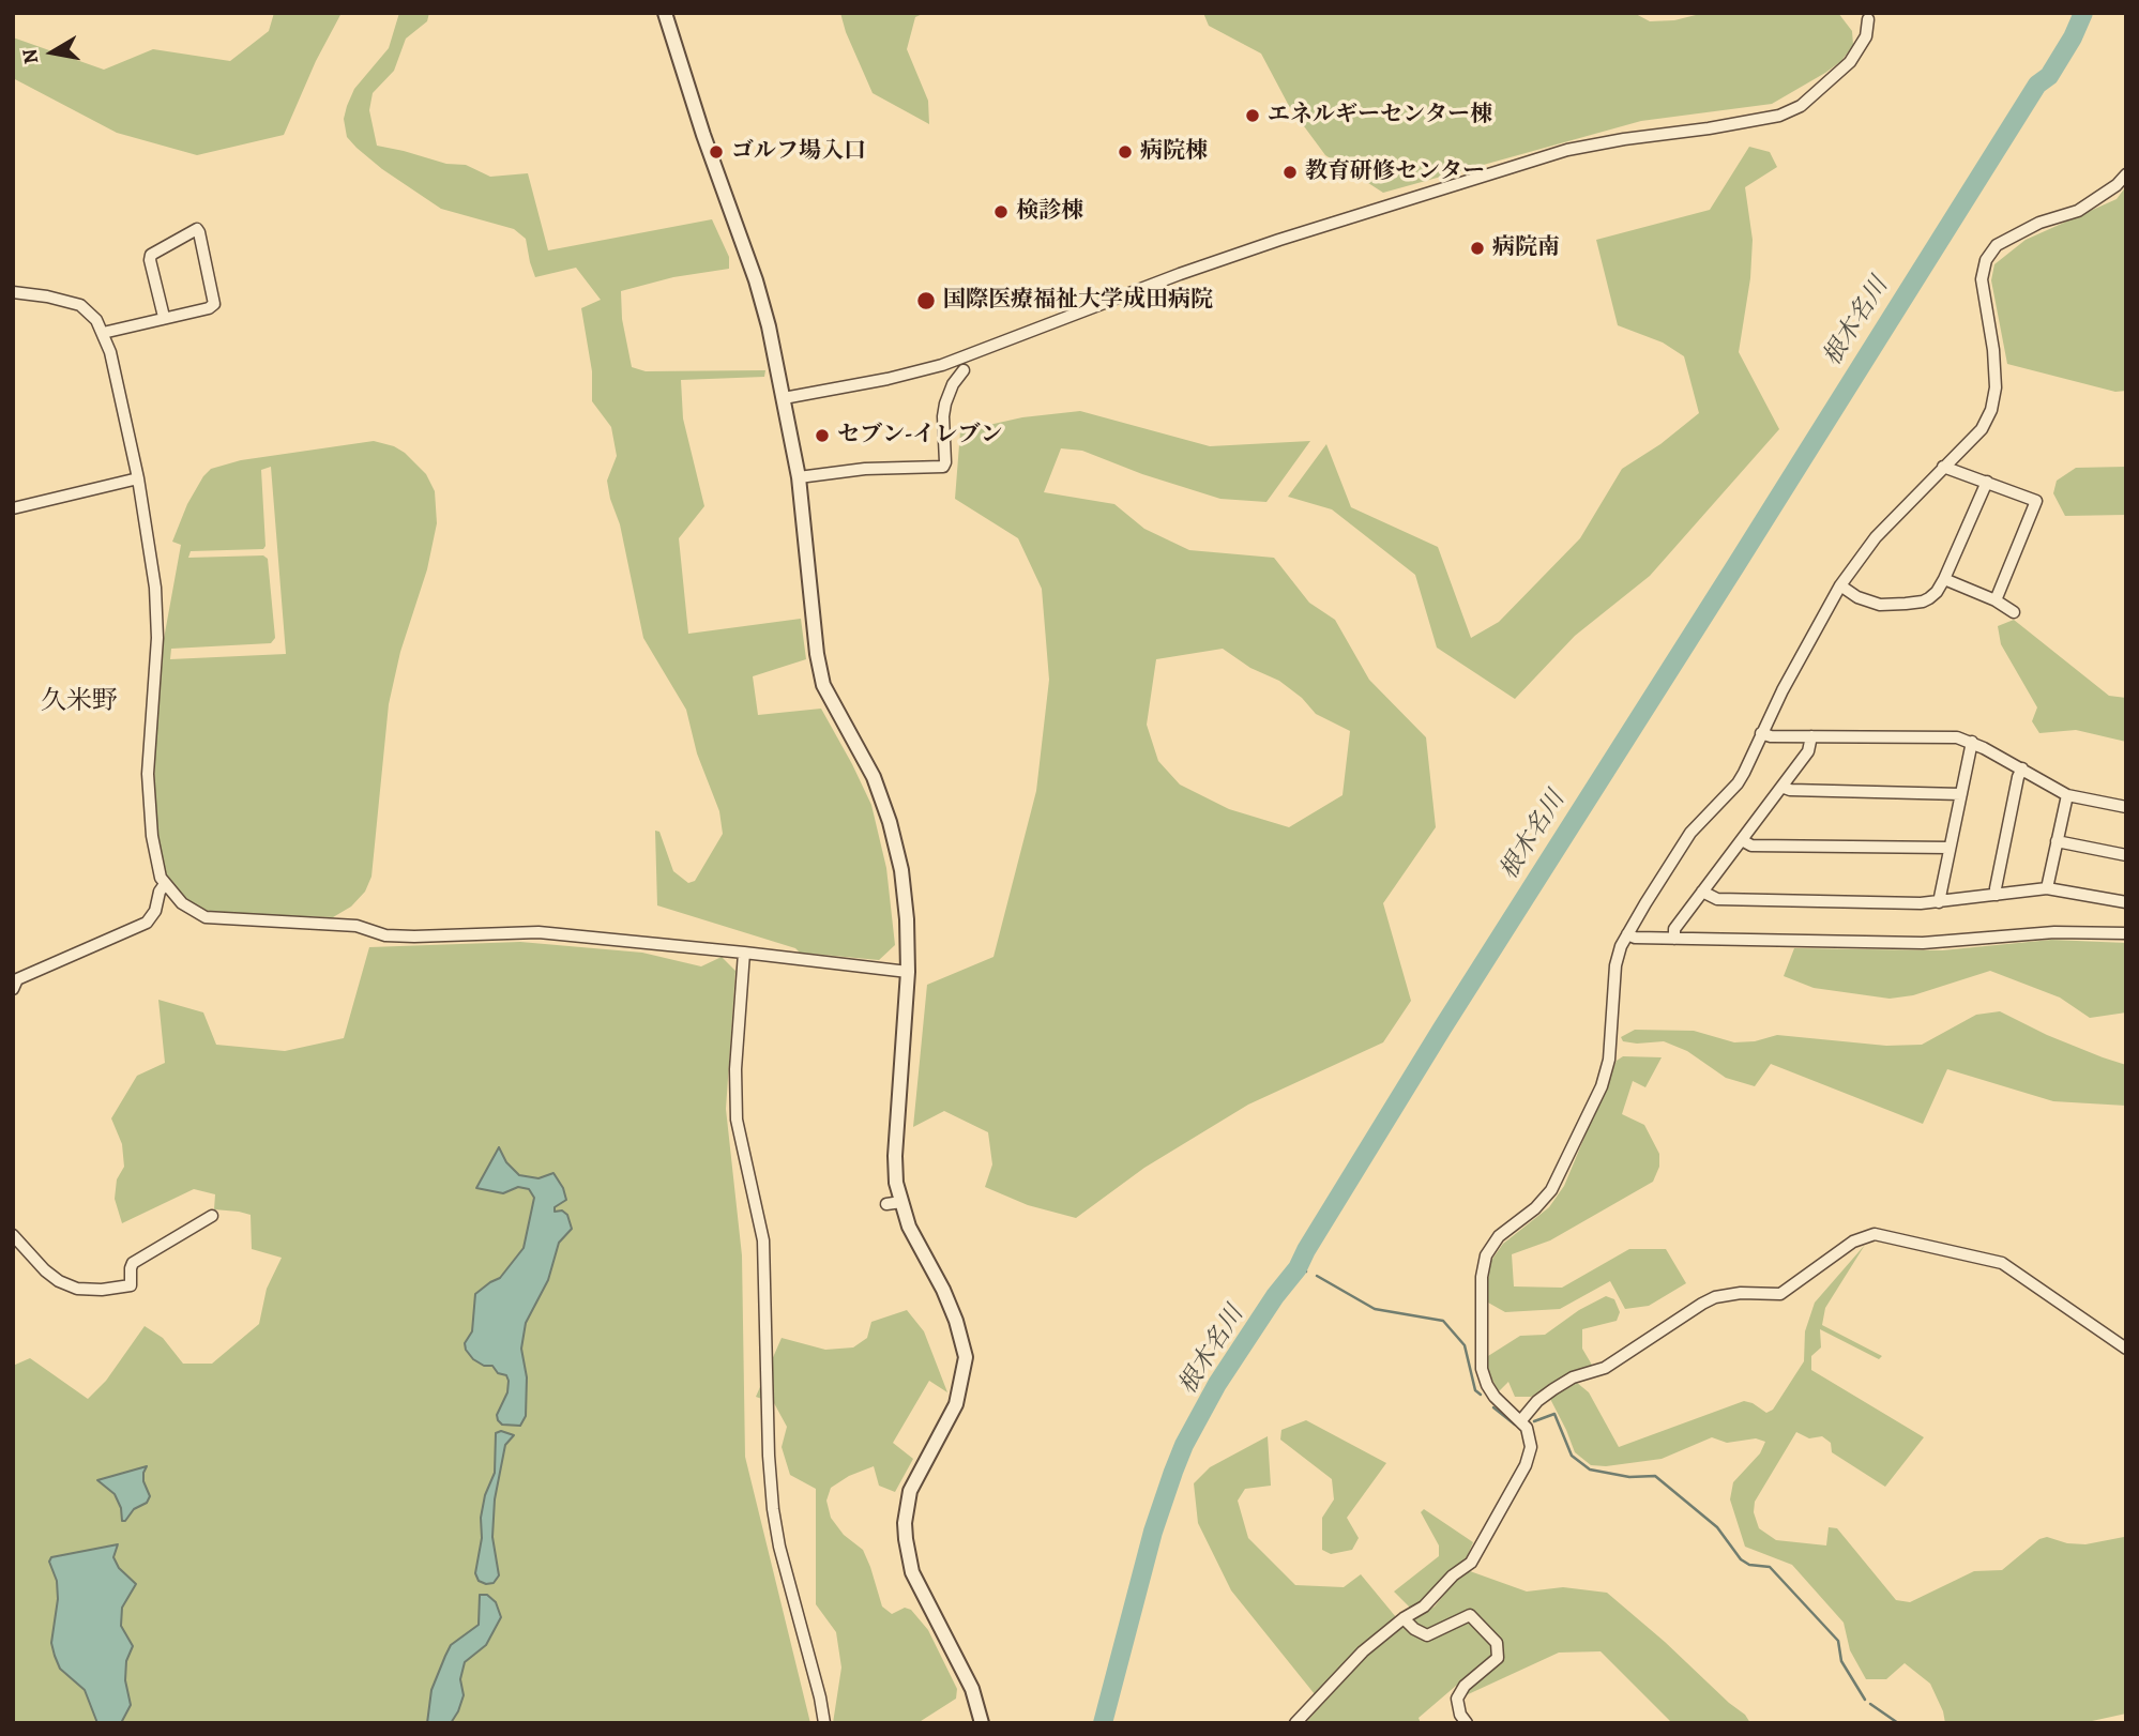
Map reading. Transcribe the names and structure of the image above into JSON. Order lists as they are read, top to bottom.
{
  "districts": ["久米野"],
  "water": ["根木名川"],
  "places": [
    "エネルギーセンター棟",
    "ゴルフ場入口",
    "病院棟",
    "教育研修センター",
    "検診棟",
    "病院南",
    "国際医療福祉大学成田病院",
    "セブン-イレブン"
  ],
  "north": "left"
}
